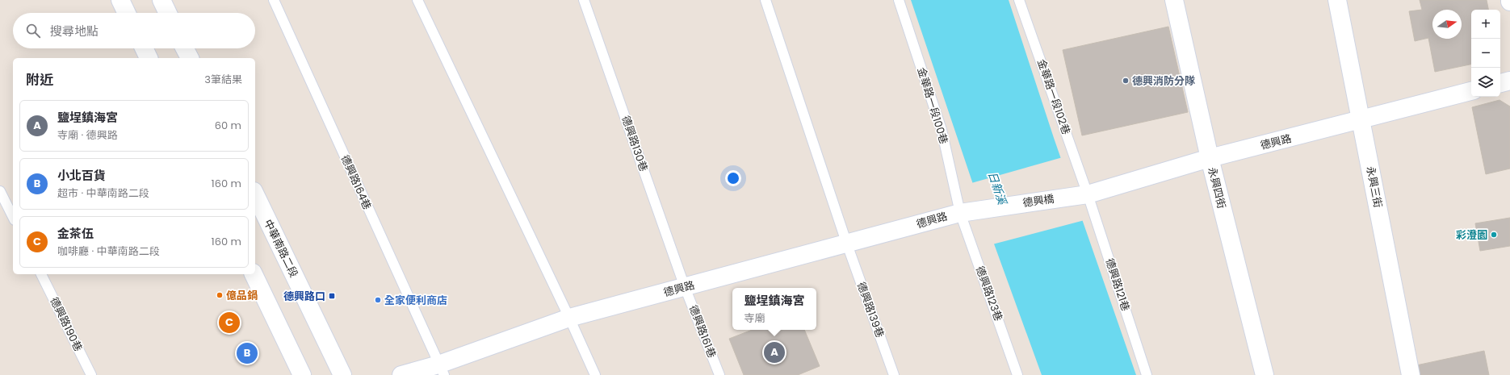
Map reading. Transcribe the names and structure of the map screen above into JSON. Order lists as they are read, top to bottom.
{
  "streets": {
    "street": [
      "德興路",
      "永興三街",
      "永興四街",
      "德興橋",
      "中華南路二段"
    ],
    "lane": [
      "金華路一段102巷",
      "金華路一段100巷",
      "德興路130巷",
      "德興路164巷",
      "德興路121巷",
      "德興路123巷",
      "德興路139巷",
      "德興路190巷",
      "德興路161巷"
    ]
  },
  "crossings": [
    ["金華路一段102巷", "德興路"],
    ["金華路一段102巷", "德興橋"],
    ["金華路一段102巷", "德興路121巷"],
    ["金華路一段100巷", "德興路"],
    ["金華路一段100巷", "德興橋"],
    ["金華路一段100巷", "德興路123巷"],
    ["德興路", "德興路130巷"],
    ["德興路", "德興路164巷"],
    ["德興路", "永興三街"],
    ["德興路", "永興四街"],
    ["德興路", "德興橋"],
    ["德興路", "德興路121巷"],
    ["德興路", "德興路123巷"],
    ["德興路", "德興路139巷"],
    ["德興路", "德興路161巷"],
    ["德興路130巷", "德興路161巷"],
    ["德興橋", "德興路121巷"],
    ["德興橋", "德興路123巷"]
  ],
  "water": ["日新溪"],
  "places": {
    "other": [
      "德興消防分隊",
      "彩澄園",
      "億品鍋",
      "全家便利商店"
    ],
    "transit": ["德興路口"]
  },
  "north": "right",
  "page": {
    "map_buttons": ["+", "−"],
    "search": "搜尋地點",
    "heading": ["附近", "3筆結果"],
    "list": [
      {
        "mark": "A",
        "name": "鹽埕鎮海宮",
        "note": "寺廟 · 德興路",
        "value": "60 m"
      },
      {
        "mark": "B",
        "name": "小北百貨",
        "note": "超市 · 中華南路二段",
        "value": "160 m"
      },
      {
        "mark": "C",
        "name": "金茶伍",
        "note": "咖啡廳 · 中華南路二段",
        "value": "160 m"
      }
    ],
    "popup": ["鹽埕鎮海宮", "寺廟"],
    "pins": ["C", "A", "B"]
  }
}
